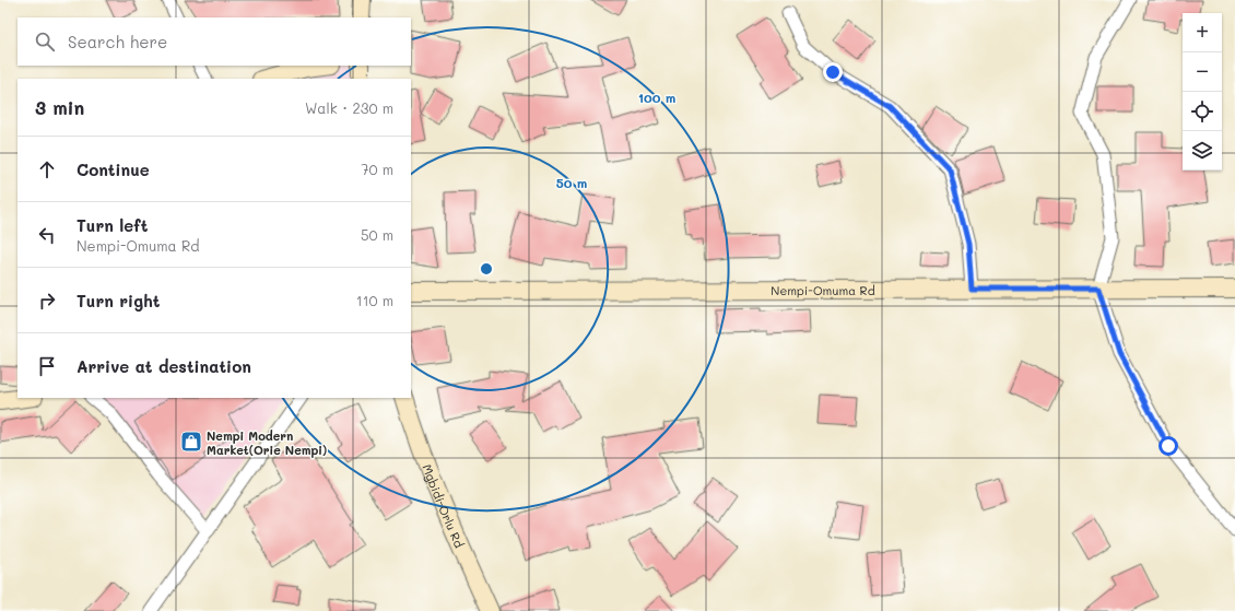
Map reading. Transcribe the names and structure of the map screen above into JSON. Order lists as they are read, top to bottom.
{
  "streets": {
    "street": ["Nempi-Omuma Rd", "Mgbidi-Orlu Rd"]
  },
  "places": {
    "shop": ["Nempi Modern Market(Orie Nempi)"]
  },
  "page": {
    "map_buttons": ["+", "−"],
    "search": "Search here",
    "heading": ["3 min", "Walk · 230 m"],
    "list": [
      ["Continue", "70 m"],
      ["Turn left", "Nempi-Omuma Rd", "50 m"],
      ["Turn right", "110 m"],
      "Arrive at destination"
    ]
  },
  "rings": ["100 m", "50 m"]
}
